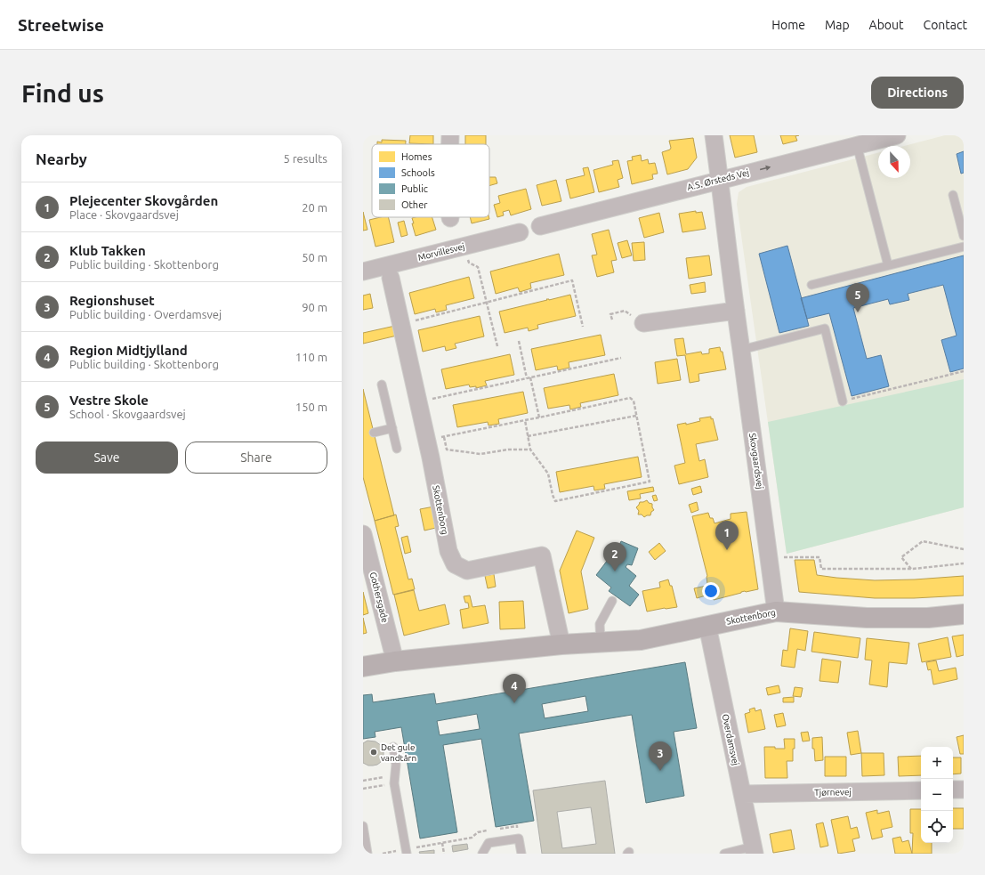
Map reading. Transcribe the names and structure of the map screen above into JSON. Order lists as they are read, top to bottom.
{
  "streets": {
    "street": [
      "A.S. Ørsteds Vej",
      "Morvillesvej",
      "Skovgaardsvej",
      "Skottenborg",
      "Gothersgade",
      "Overdamsvej",
      "Tjørnevej"
    ]
  },
  "crossings": [
    ["A.S. Ørsteds Vej", "Skovgaardsvej"],
    ["Skovgaardsvej", "Skottenborg"],
    ["Skottenborg", "Gothersgade"],
    ["Skottenborg", "Overdamsvej"],
    ["Overdamsvej", "Tjørnevej"]
  ],
  "one_way": ["A.S. Ørsteds Vej"],
  "places": ["Det gule vandtårn"],
  "legend": [
    "Homes",
    "Schools",
    "Public",
    "Other"
  ],
  "north": "bottom",
  "page": {
    "header": "Streetwise",
    "nav": [
      "Home",
      "Map",
      "About",
      "Contact"
    ],
    "buttons": [
      "Directions",
      ["Save", "Share"]
    ],
    "title": "Find us",
    "heading": ["Nearby", "5 results"],
    "list": [
      {
        "mark": "1",
        "name": "Plejecenter Skovgården",
        "note": "Place · Skovgaardsvej",
        "value": "20 m"
      },
      {
        "mark": "2",
        "name": "Klub Takken",
        "note": "Public building · Skottenborg",
        "value": "50 m"
      },
      {
        "mark": "3",
        "name": "Regionshuset",
        "note": "Public building · Overdamsvej",
        "value": "90 m"
      },
      {
        "mark": "4",
        "name": "Region Midtjylland",
        "note": "Public building · Skottenborg",
        "value": "110 m"
      },
      {
        "mark": "5",
        "name": "Vestre Skole",
        "note": "School · Skovgaardsvej",
        "value": "150 m"
      }
    ],
    "pins": [
      "5",
      "1",
      "2",
      "4",
      "3"
    ],
    "map_buttons": ["+", "−"]
  }
}
